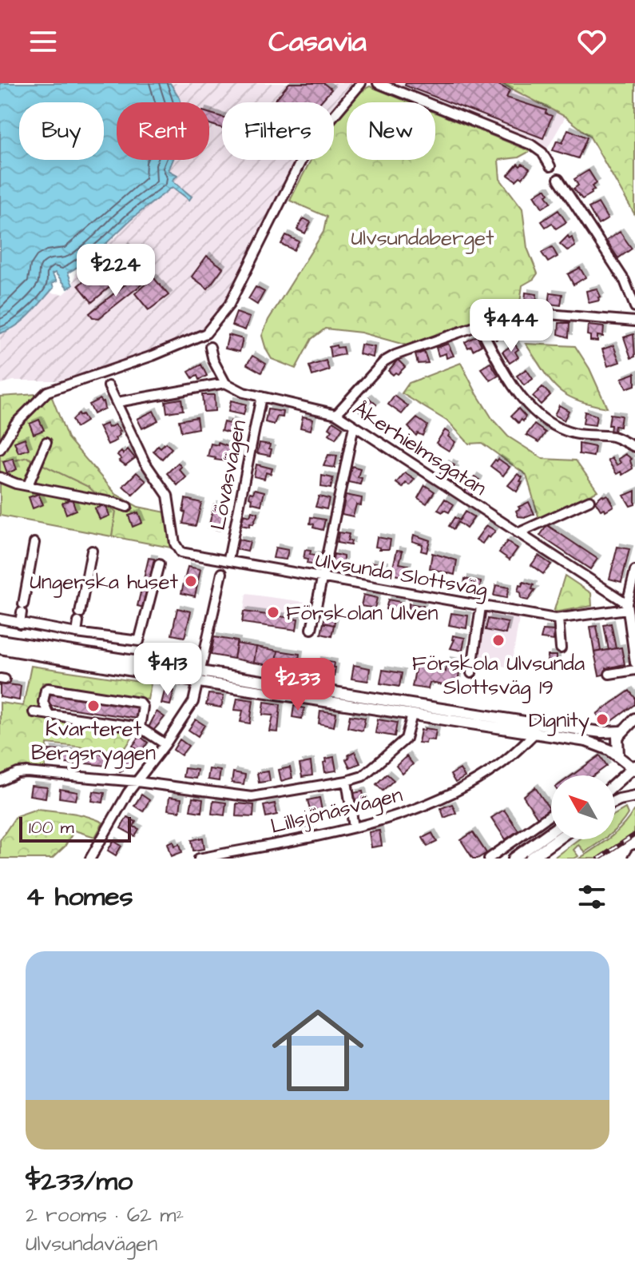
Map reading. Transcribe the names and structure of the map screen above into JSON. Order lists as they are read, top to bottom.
{
  "streets": {
    "street": [
      "Åkerhielmsgatan",
      "Lövåsvägen",
      "Ulvsunda Slottsväg",
      "Lillsjönäsvägen"
    ]
  },
  "crossings": [
    ["Åkerhielmsgatan", "Lövåsvägen"],
    ["Åkerhielmsgatan", "Ulvsunda Slottsväg"],
    ["Lövåsvägen", "Ulvsunda Slottsväg"]
  ],
  "parks": ["Ulvsundaberget"],
  "places": [
    "Ungerska huset",
    "Förskolan Ulven",
    "Förskola Ulvsunda Slottsväg 19",
    "Kvarteret Bergsryggen",
    "Dignity"
  ],
  "scale_bar": "100 m",
  "north": "top left",
  "page": {
    "header": "Casavia",
    "chip": [
      "Buy",
      "Rent",
      "Filters",
      "New"
    ],
    "price": [
      "$224",
      "$444",
      "$413",
      "$233"
    ],
    "scale": "100 m",
    "heading": "4 homes",
    "list": [
      {
        "name": "$233/mo",
        "note": "2 rooms · 62 m² · Ulvsundavägen"
      }
    ]
  }
}
